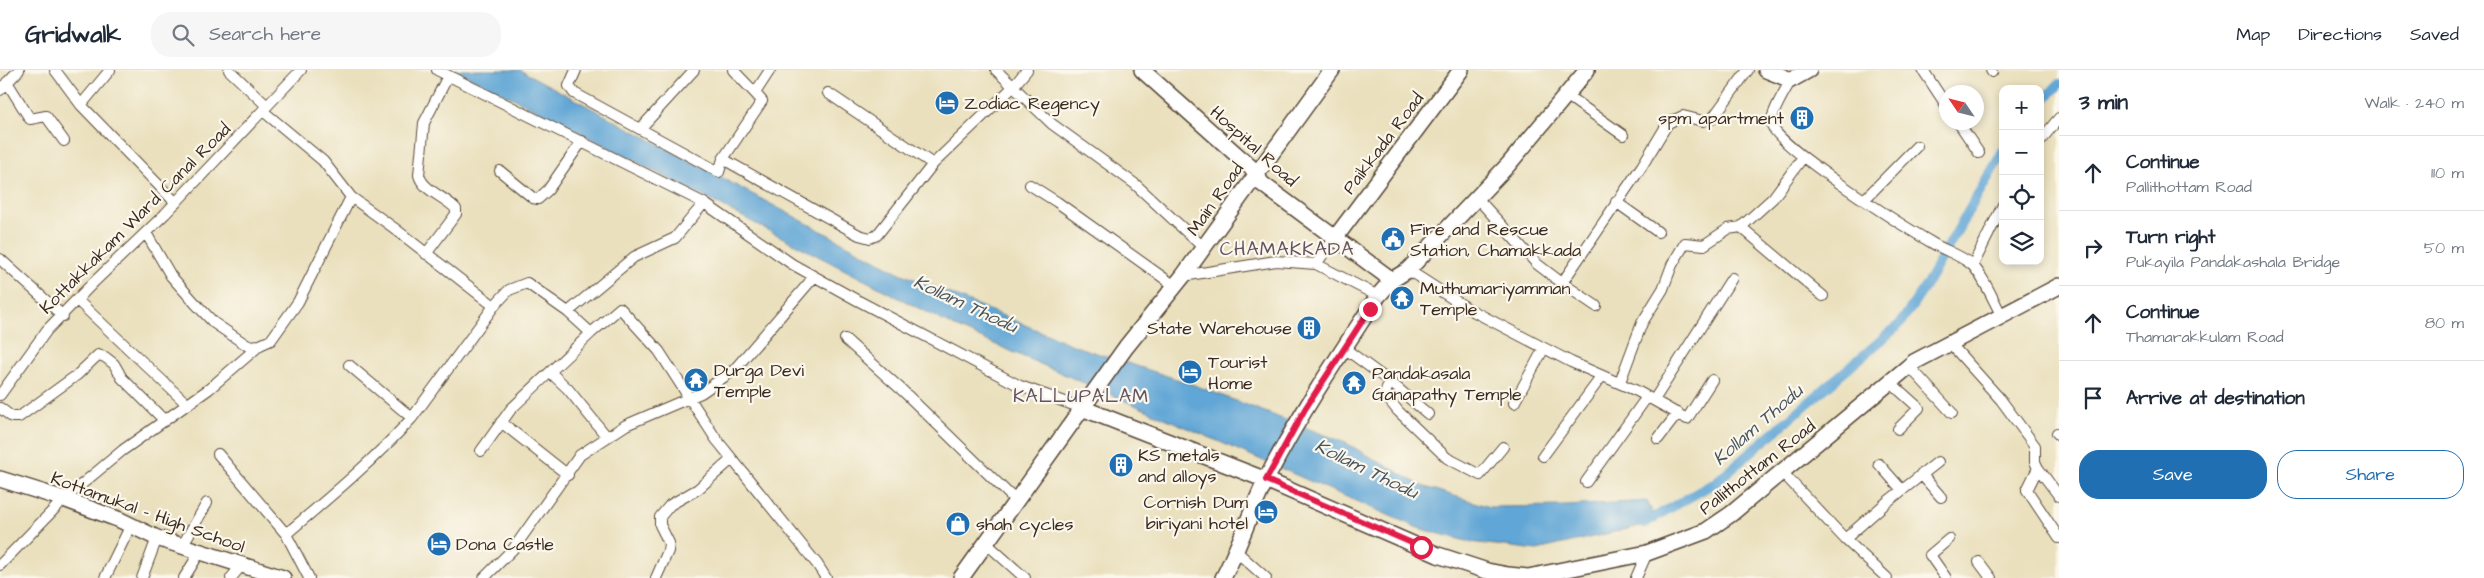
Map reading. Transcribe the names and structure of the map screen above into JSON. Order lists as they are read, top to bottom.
{
  "streets": {
    "street": [
      "Paikkada Road",
      "Hospital Road",
      "Main Road",
      "Kottakkakam Ward Canal Road",
      "Pallithottam Road",
      "Kottamukal - High School"
    ]
  },
  "crossings": [
    ["Paikkada Road", "Hospital Road"],
    ["Hospital Road", "Main Road"],
    ["Main Road", "Pallithottam Road"]
  ],
  "districts": ["CHAMAKKADA", "KALLUPALAM"],
  "water": ["Kollam Thodu"],
  "places": {
    "hotel": [
      "Zodiac Regency",
      "Tourist Home",
      "Cornish Dum biriyani hotel",
      "Dona Castle"
    ],
    "building": ["spm apartment", "State Warehouse", "KS metals and alloys"],
    "public building": ["Fire and Rescue Station, Chamakkada"],
    "temple": ["Muthumariyamman Temple", "Durga Devi Temple", "Pandakasala Ganapathy Temple"],
    "shop": ["shah cycles"]
  },
  "north": "top left",
  "page": {
    "header": "Gridwalk",
    "search": "Search here",
    "nav": ["Map", "Directions", "Saved"],
    "heading": ["3 min", "Walk · 240 m"],
    "map_buttons": ["+", "−"],
    "list": [
      ["Continue", "Pallithottam Road", "110 m"],
      ["Turn right", "Pukayila Pandakashala Bridge", "50 m"],
      ["Continue", "Thamarakkulam Road", "80 m"],
      "Arrive at destination"
    ],
    "buttons": ["Save", "Share"]
  }
}
